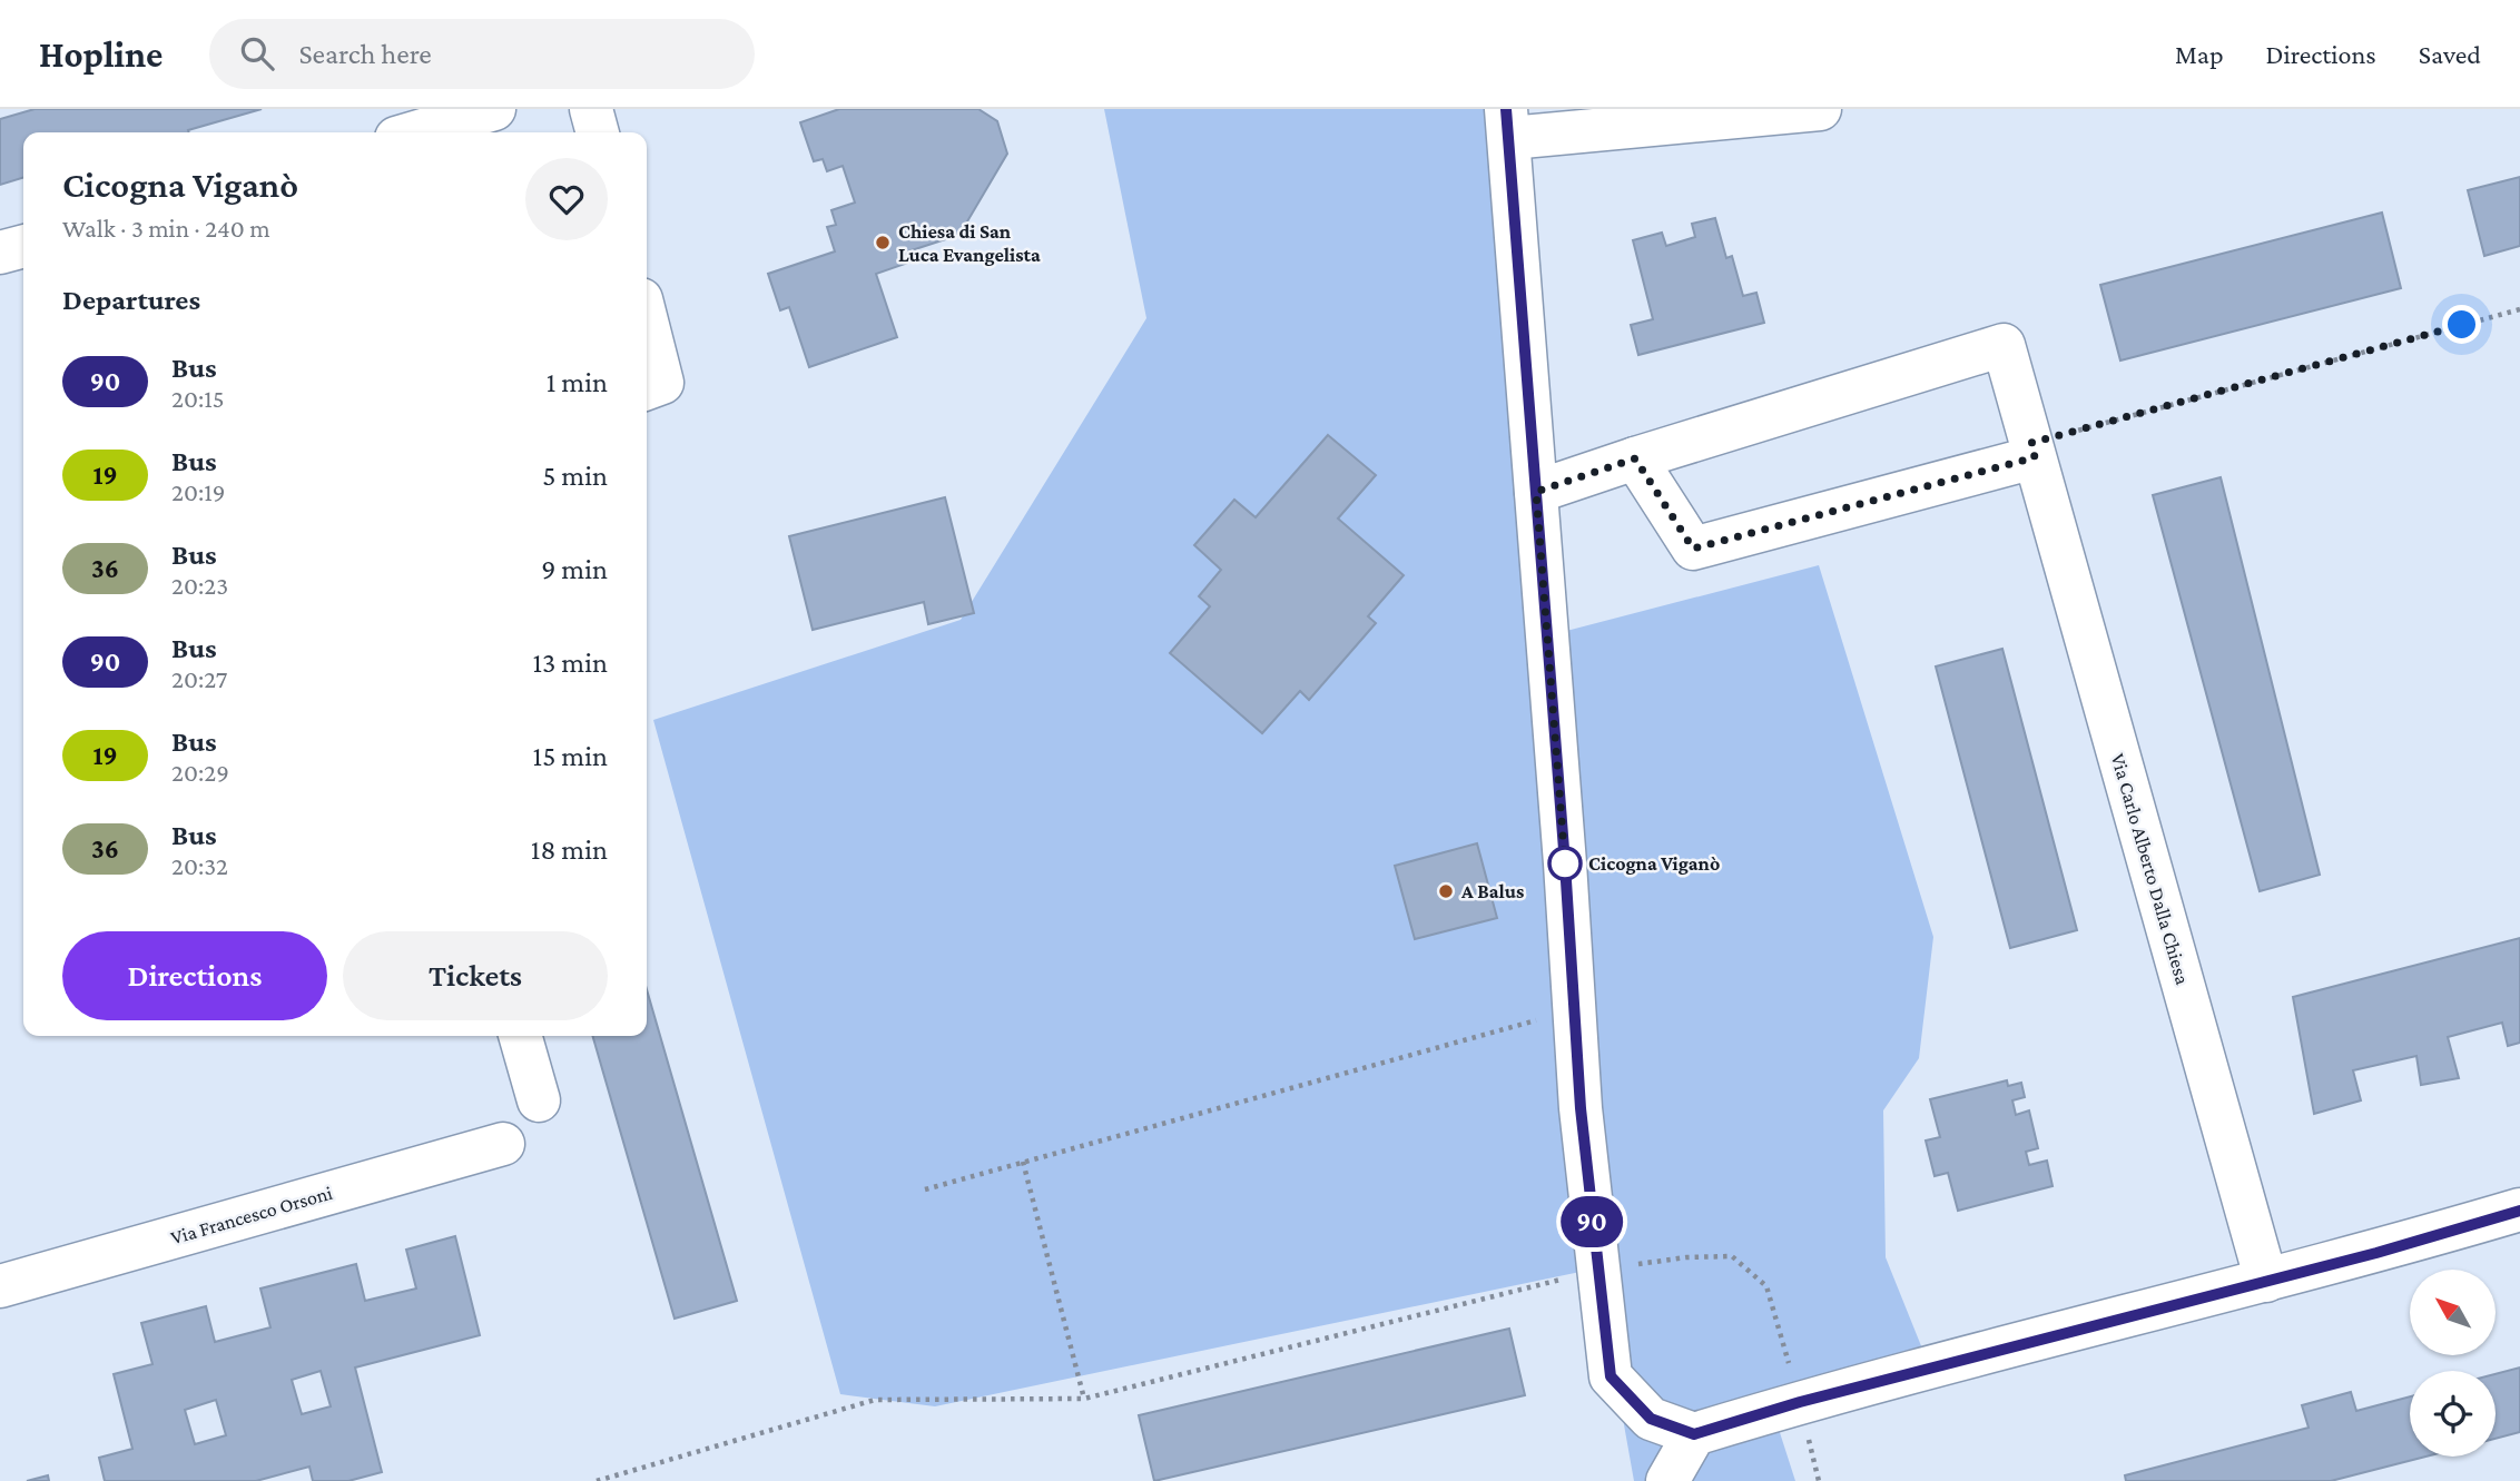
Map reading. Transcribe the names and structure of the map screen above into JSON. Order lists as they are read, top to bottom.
{
  "streets": {
    "street": ["Via Carlo Alberto Dalla Chiesa", "Via Francesco Orsoni"]
  },
  "places": ["Chiesa di San Luca Evangelista", "Cicogna Viganò", "A Balus"],
  "lines": ["bus line 90"],
  "north": "top left",
  "page": {
    "header": "Hopline",
    "search": "Search here",
    "nav": ["Map", "Directions", "Saved"],
    "on_map": "90",
    "heading": [
      ["Cicogna Viganò", "Walk · 3 min · 240 m"],
      "Departures"
    ],
    "list": [
      {
        "mark": "90",
        "name": "Bus",
        "note": "20:15",
        "value": "1 min"
      },
      {
        "mark": "19",
        "name": "Bus",
        "note": "20:19",
        "value": "5 min"
      },
      {
        "mark": "36",
        "name": "Bus",
        "note": "20:23",
        "value": "9 min"
      },
      {
        "mark": "90",
        "name": "Bus",
        "note": "20:27",
        "value": "13 min"
      },
      {
        "mark": "19",
        "name": "Bus",
        "note": "20:29",
        "value": "15 min"
      },
      {
        "mark": "36",
        "name": "Bus",
        "note": "20:32",
        "value": "18 min"
      }
    ],
    "buttons": ["Directions", "Tickets"]
  }
}
